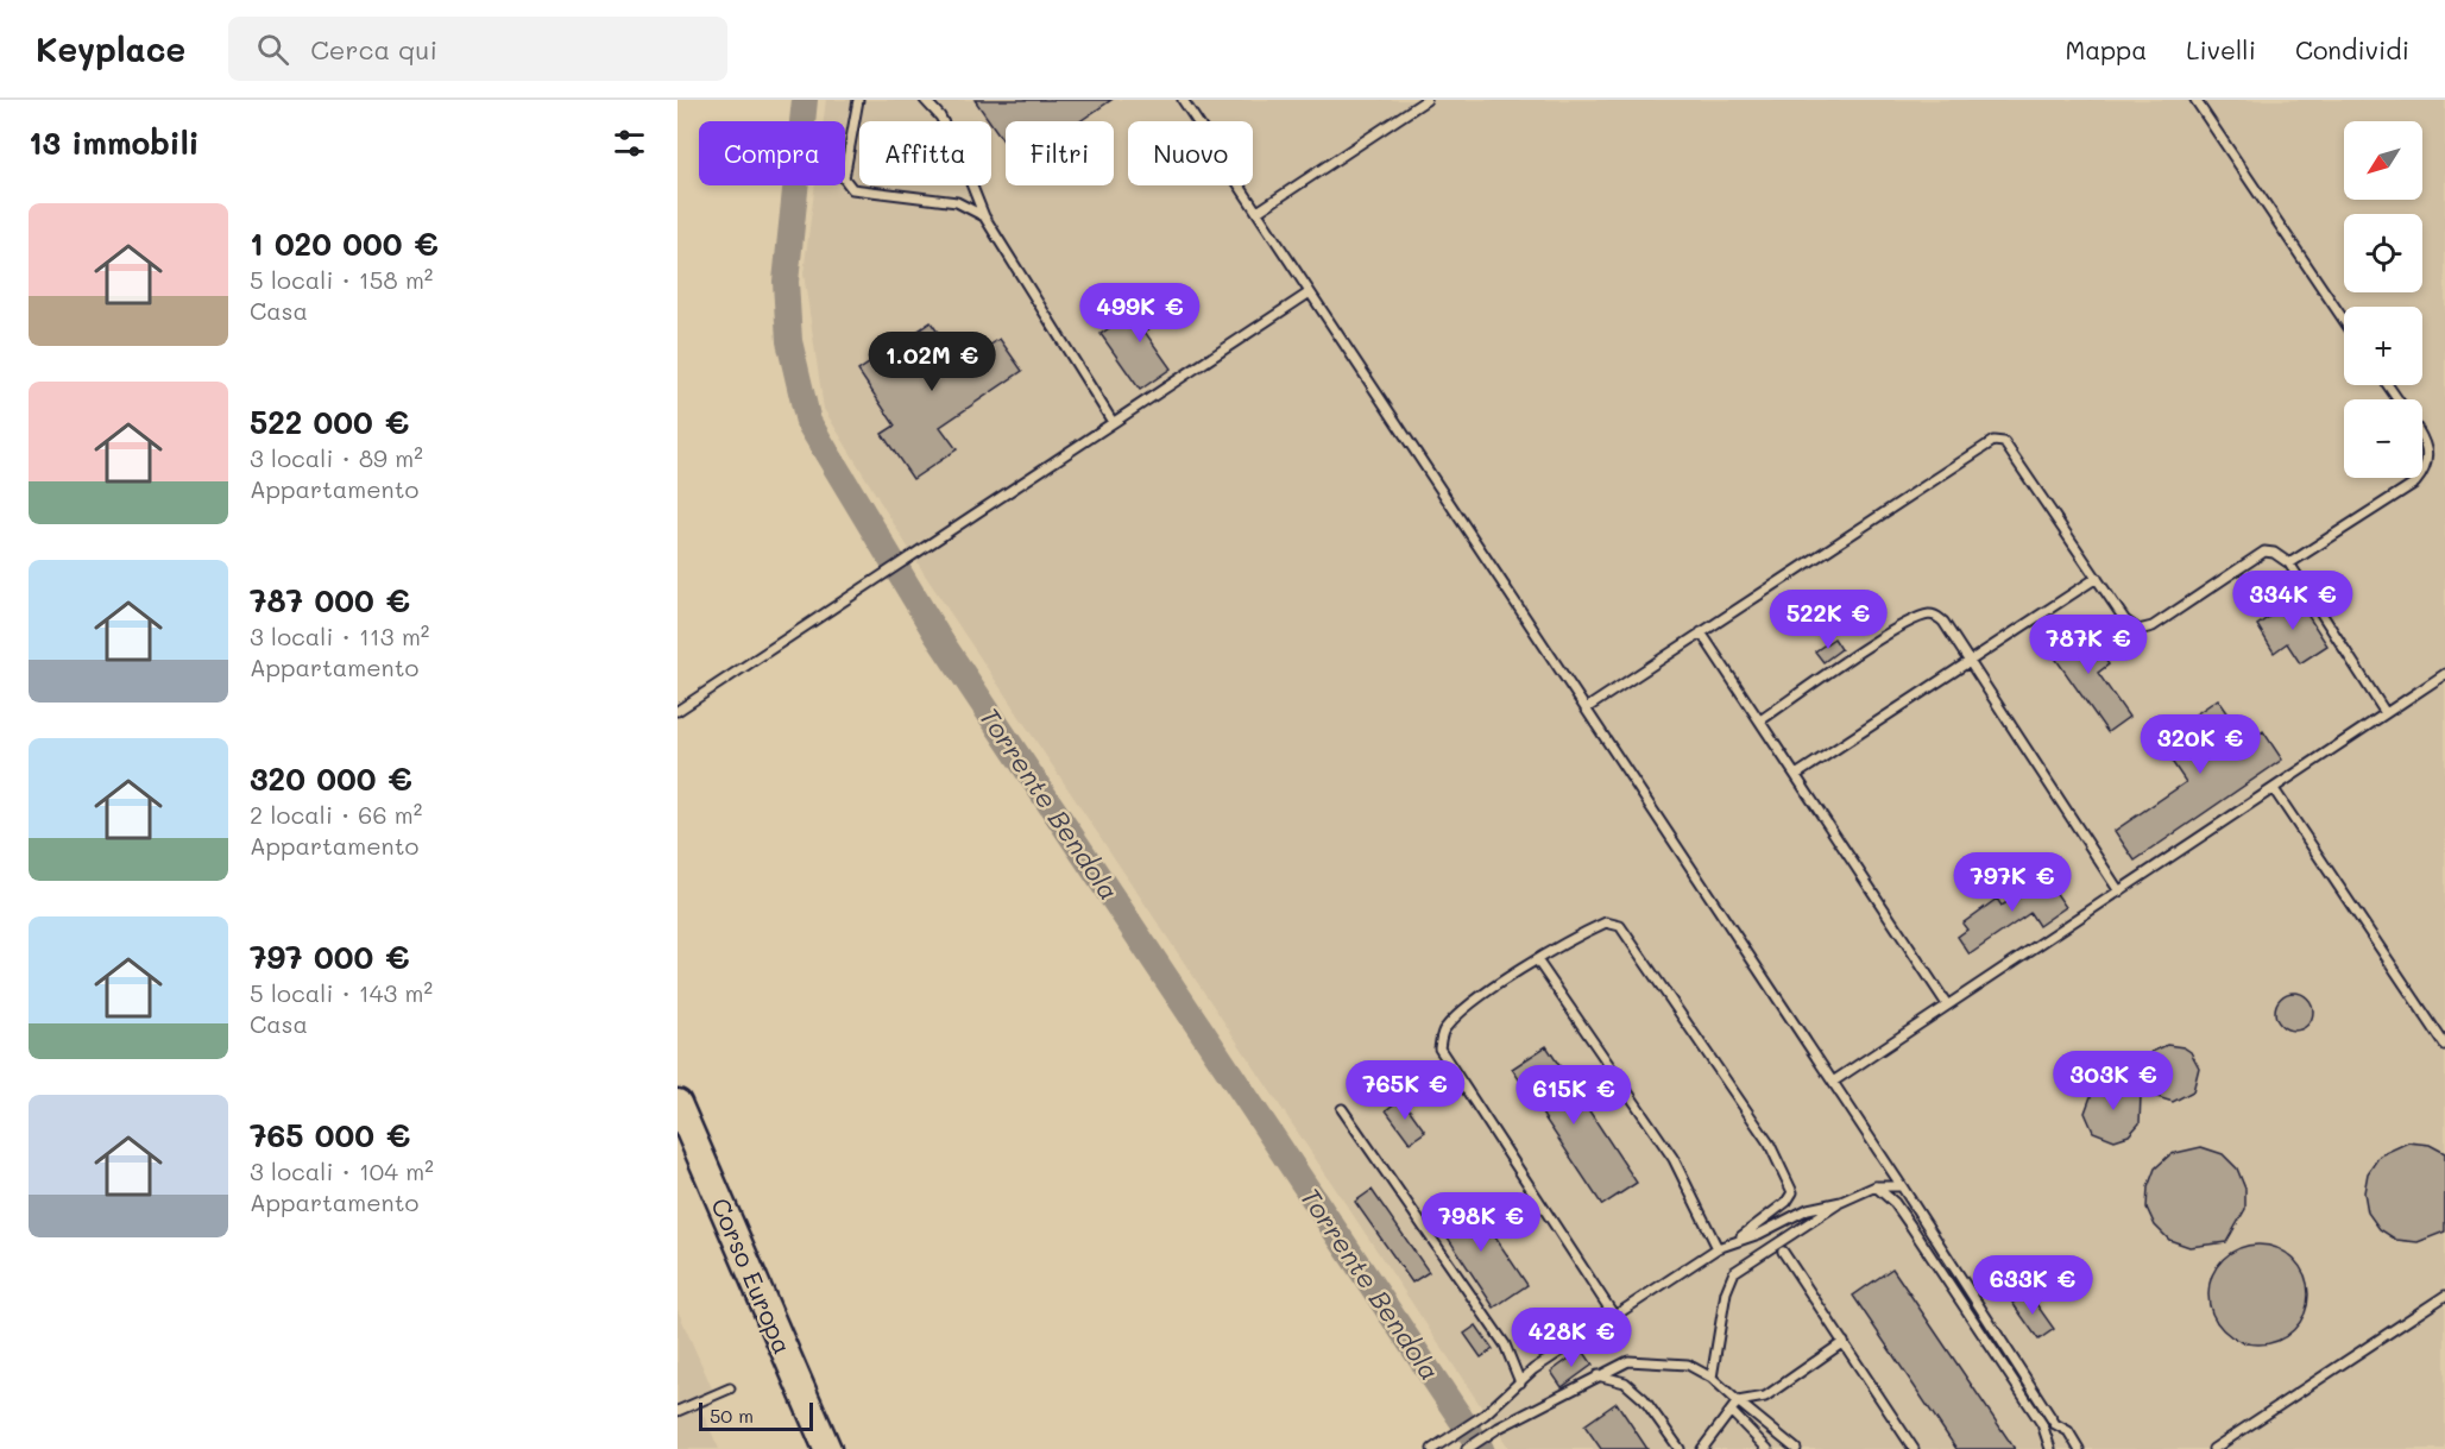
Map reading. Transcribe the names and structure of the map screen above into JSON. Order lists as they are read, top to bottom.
{
  "streets": {
    "main road": ["Corso Europa"]
  },
  "water": ["Torrente Bendola"],
  "scale_bar": "50 m",
  "north": "bottom left",
  "page": {
    "header": "Keyplace",
    "search": "Cerca qui",
    "nav": ["Mappa", "Livelli", "Condividi"],
    "heading": "13 immobili",
    "map_buttons": ["+", "−"],
    "chip": [
      "Compra",
      "Affitta",
      "Filtri",
      "Nuovo"
    ],
    "list": [
      {
        "name": "1 020 000 €",
        "note": "5 locali · 158 m² · Casa"
      },
      {
        "name": "522 000 €",
        "note": "3 locali · 89 m² · Appartamento"
      },
      {
        "name": "787 000 €",
        "note": "3 locali · 113 m² · Appartamento"
      },
      {
        "name": "320 000 €",
        "note": "2 locali · 66 m² · Appartamento"
      },
      {
        "name": "797 000 €",
        "note": "5 locali · 143 m² · Casa"
      },
      {
        "name": "765 000 €",
        "note": "3 locali · 104 m² · Appartamento"
      }
    ],
    "price": [
      "499K €",
      "1.02M €",
      "334K €",
      "522K €",
      "787K €",
      "320K €",
      "797K €",
      "303K €",
      "765K €",
      "615K €",
      "798K €",
      "633K €",
      "428K €"
    ],
    "scale": "50 m"
  }
}
